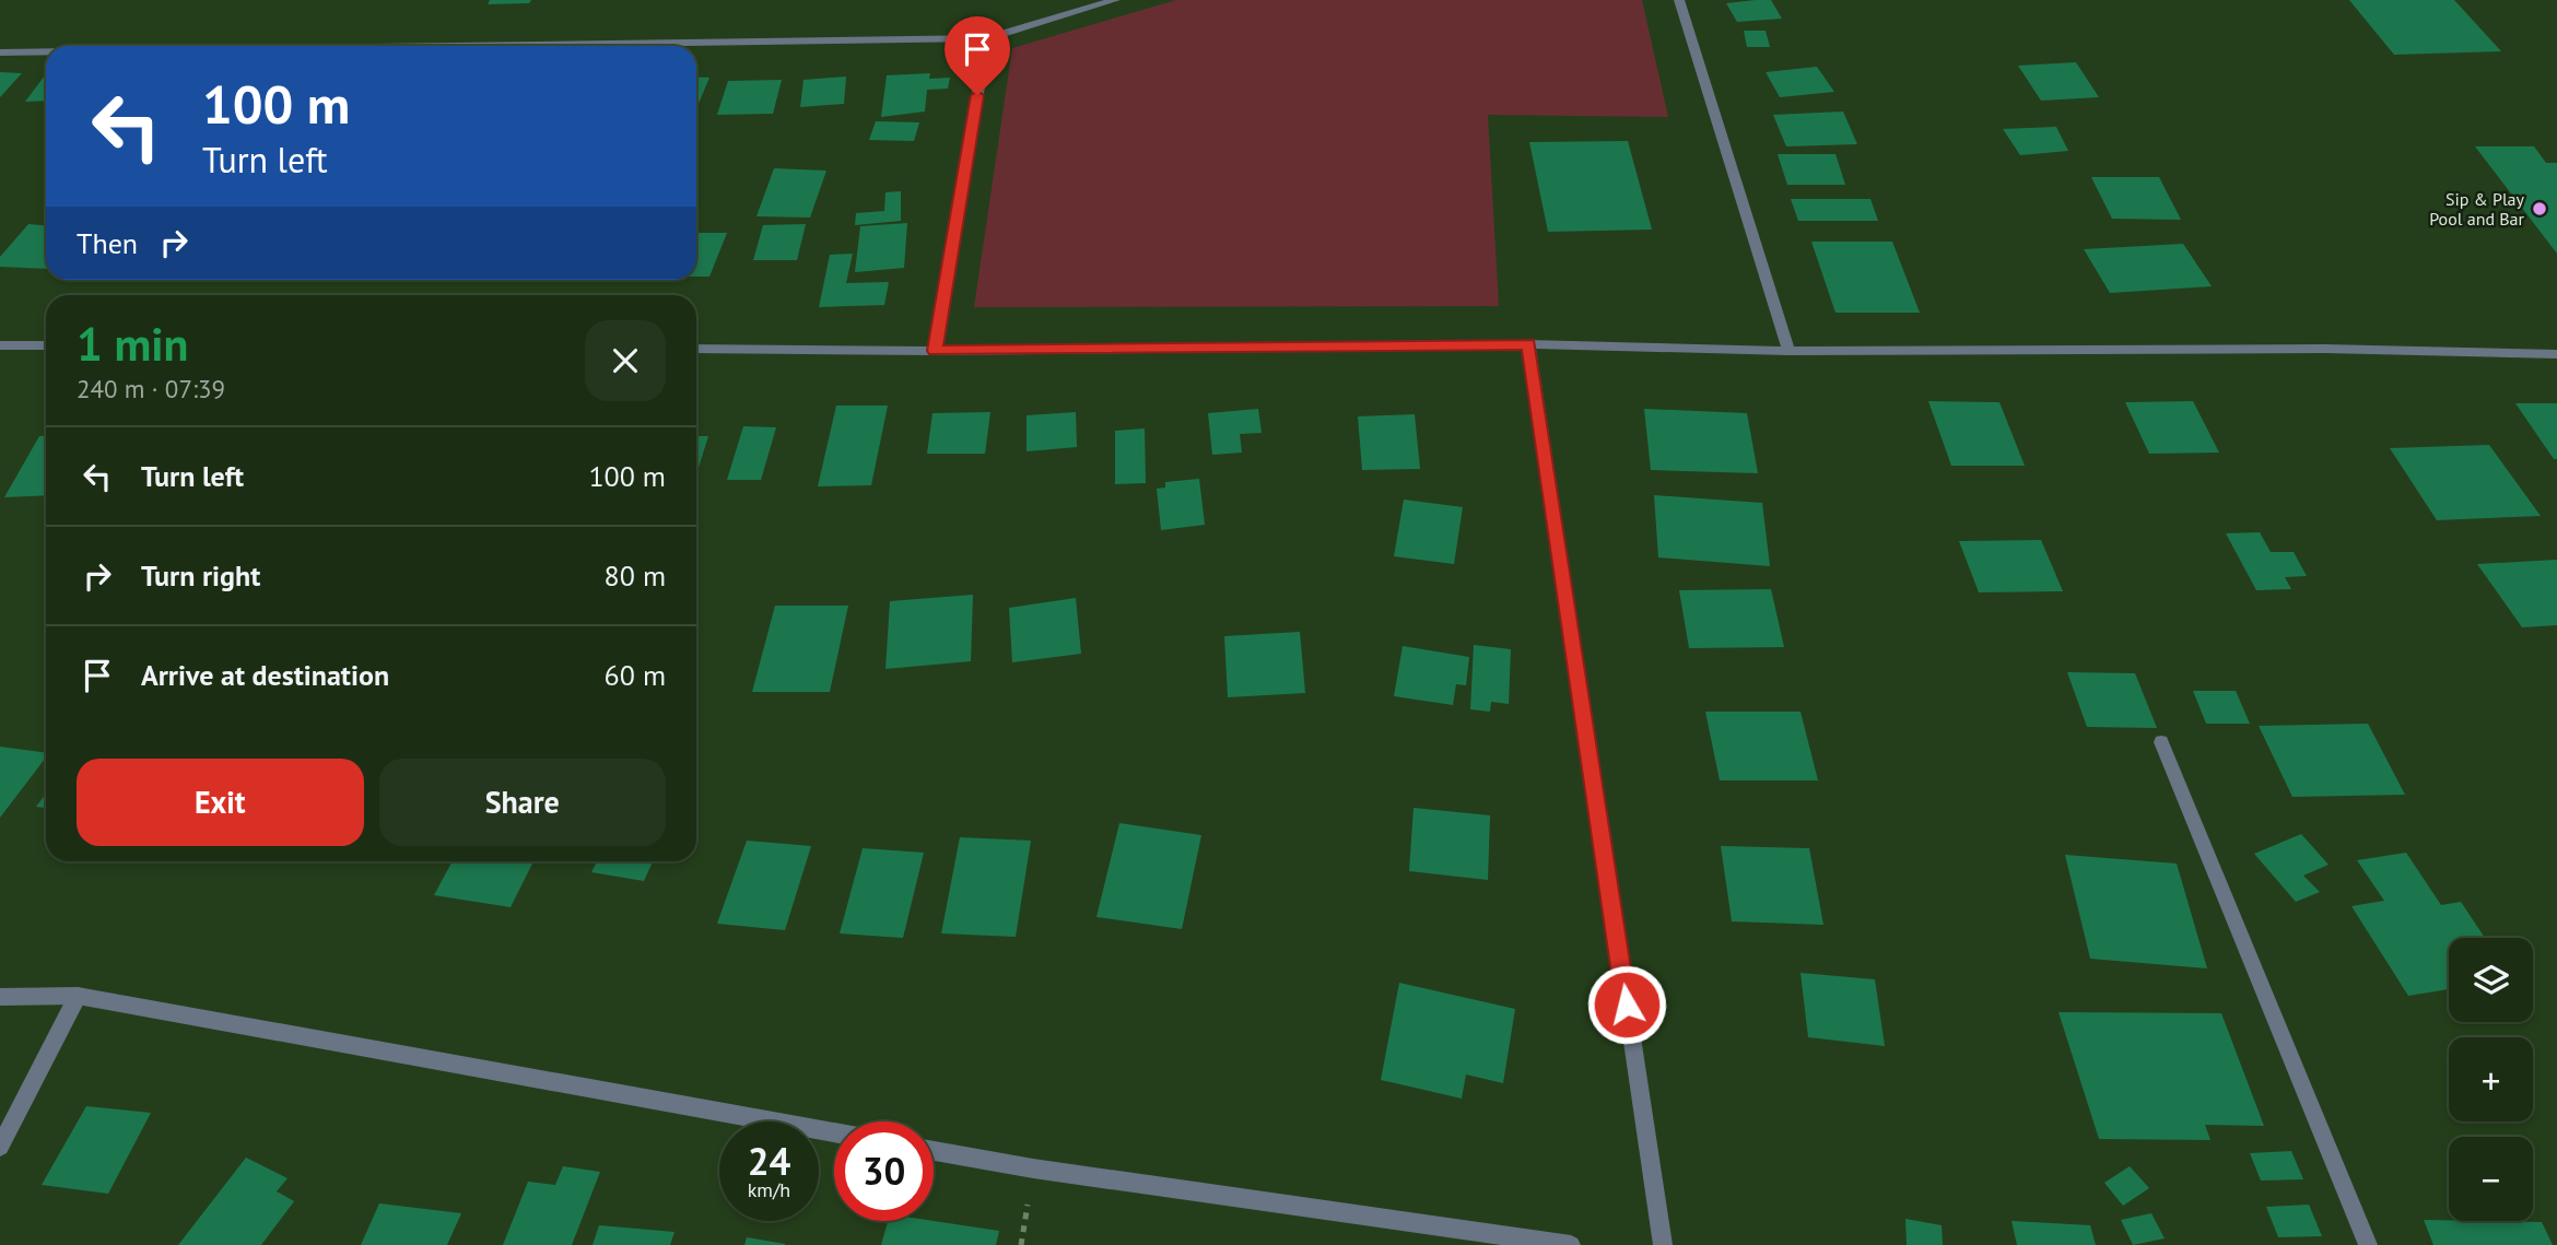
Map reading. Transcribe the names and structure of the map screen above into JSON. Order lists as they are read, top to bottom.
{
  "places": ["Sip & Play Pool and Bar"],
  "page": {
    "turn": ["100 m", "Turn left"],
    "then": "Then",
    "heading": ["1 min", "240 m · 07:39"],
    "list": [
      {
        "name": "Turn left",
        "value": "100 m"
      },
      {
        "name": "Turn right",
        "value": "80 m"
      },
      {
        "name": "Arrive at destination",
        "value": "60 m"
      }
    ],
    "buttons": ["Exit", "Share"],
    "map_buttons": ["+", "−"],
    "speed": "24 km/h",
    "limit": "30"
  }
}
